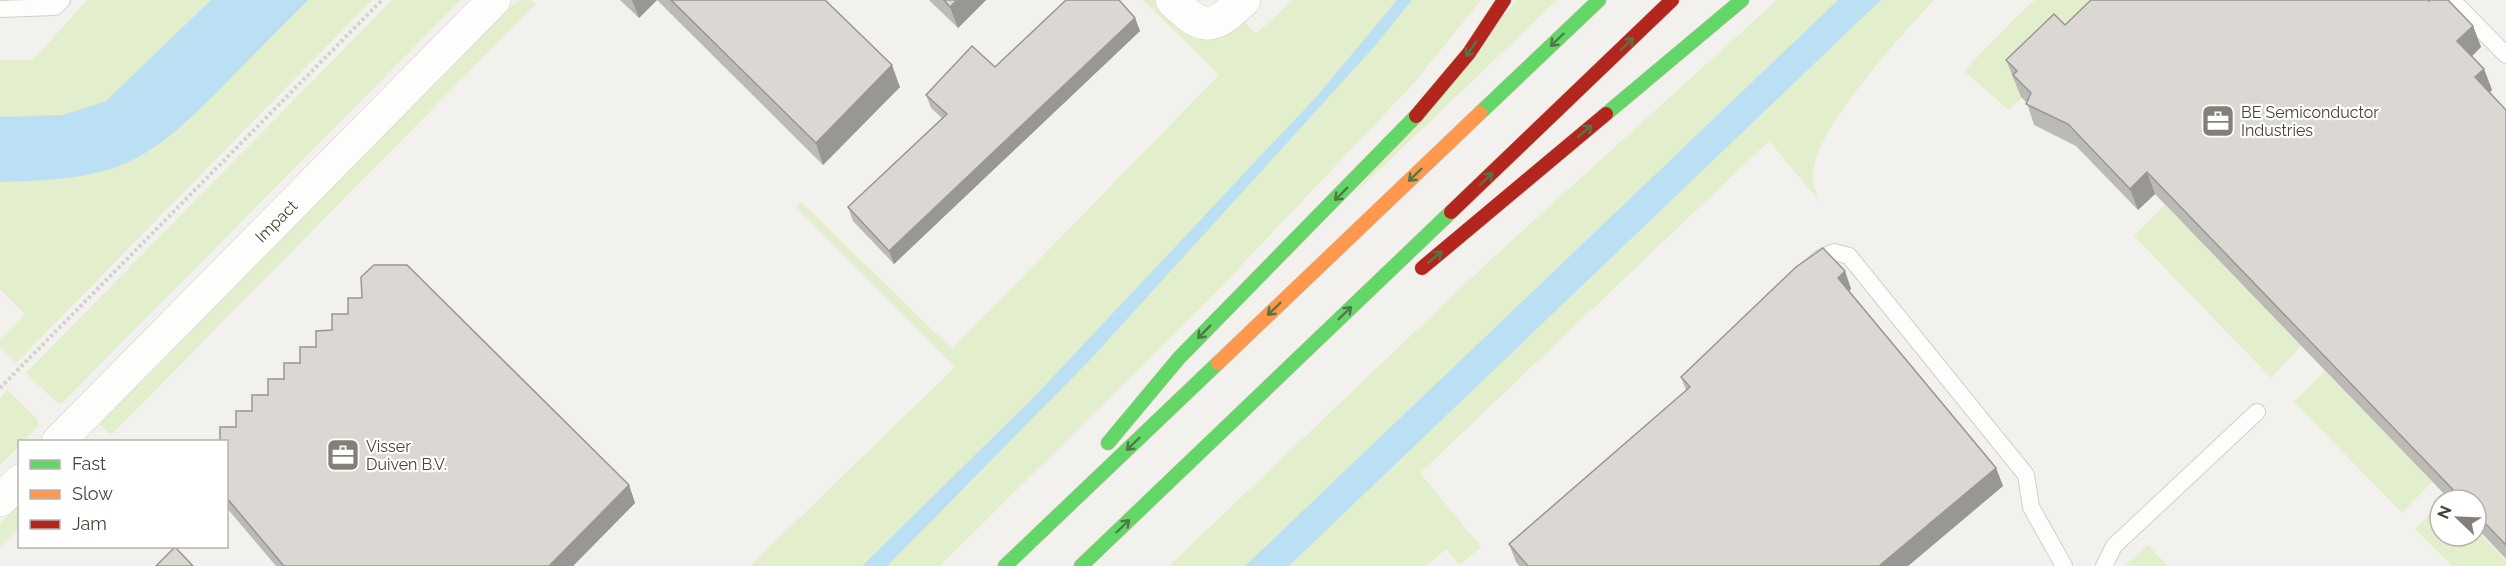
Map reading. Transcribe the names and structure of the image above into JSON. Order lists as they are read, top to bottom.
{
  "streets": {
    "street": ["Impact"]
  },
  "places": {
    "office": ["BE Semiconductor Industries", "Visser Duiven B.V."]
  },
  "legend": ["Fast", "Slow", "Jam"],
  "north": "top left"
}
